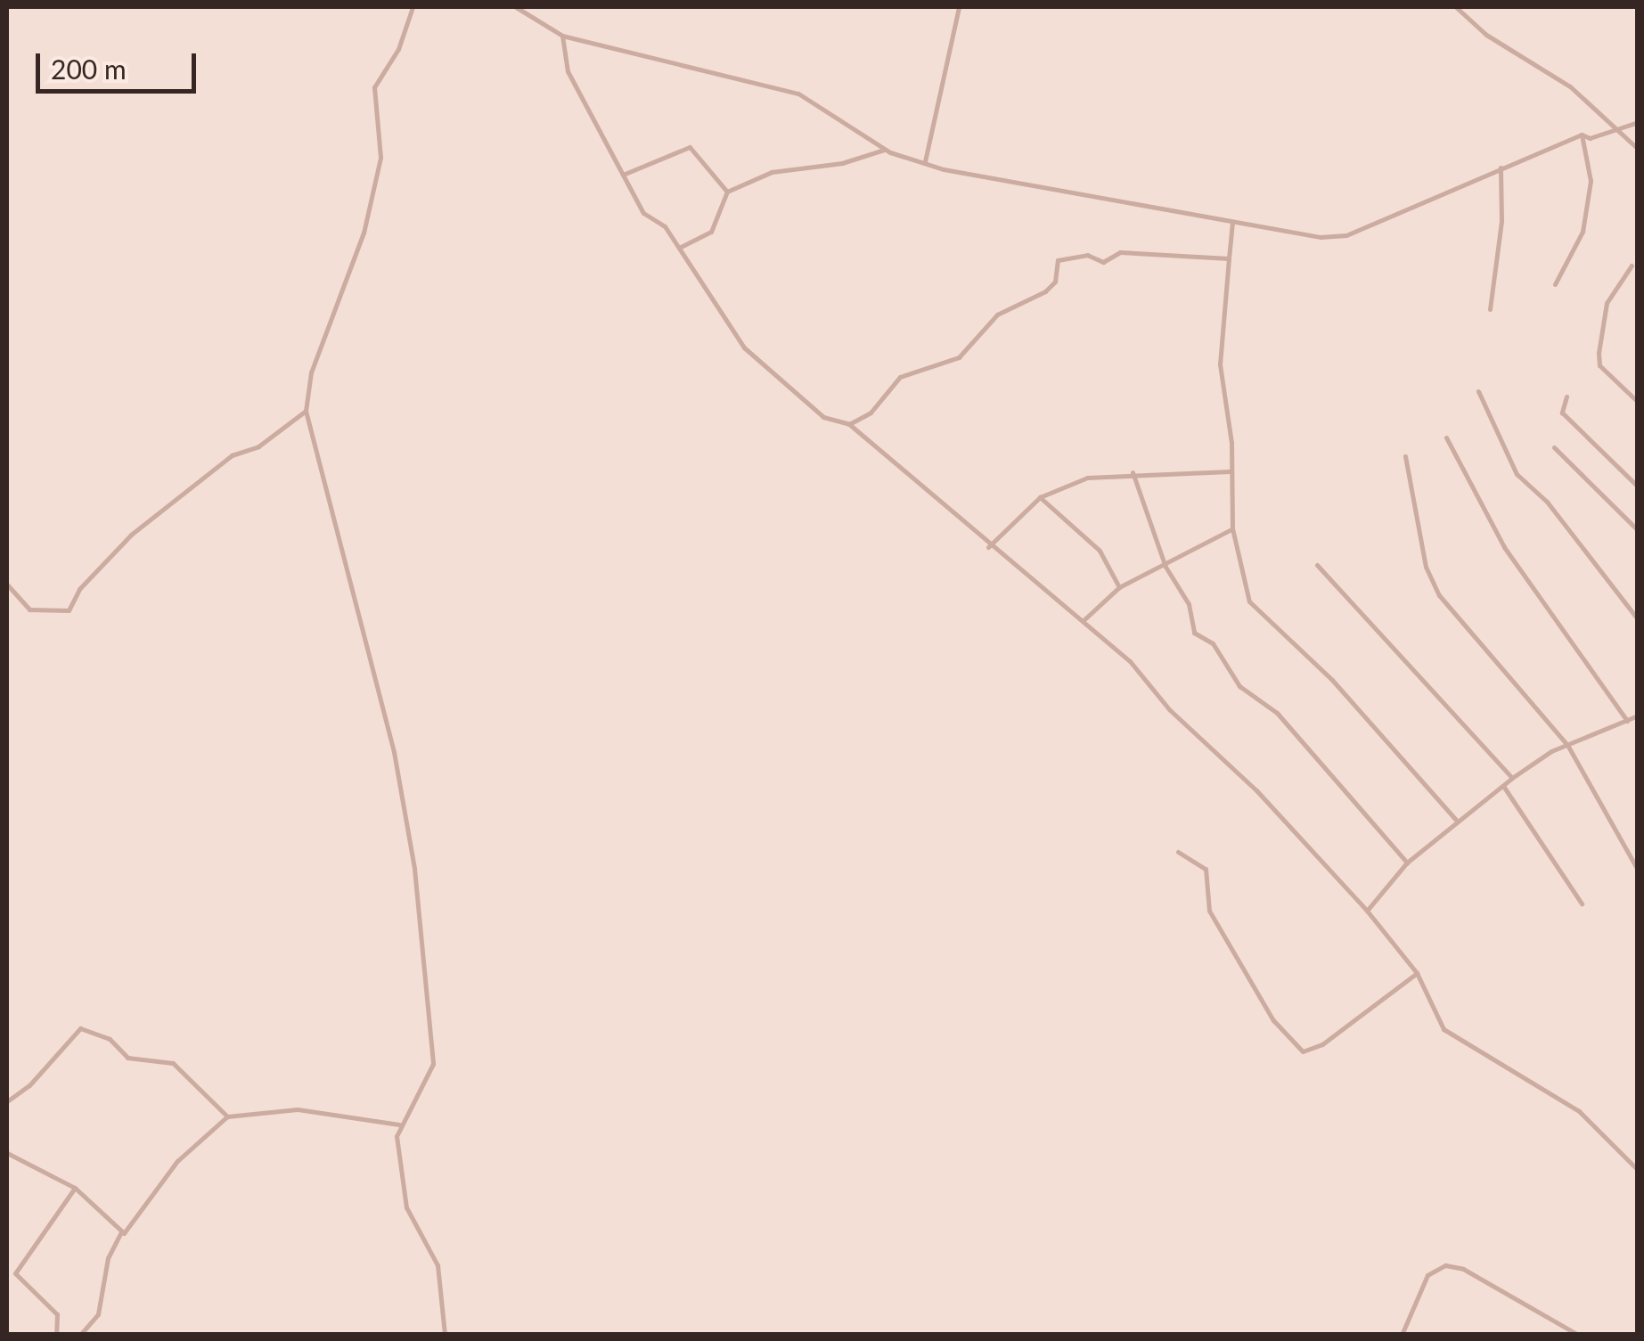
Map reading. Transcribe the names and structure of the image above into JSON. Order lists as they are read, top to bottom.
{
  "scale_bar": "200 m"
}
